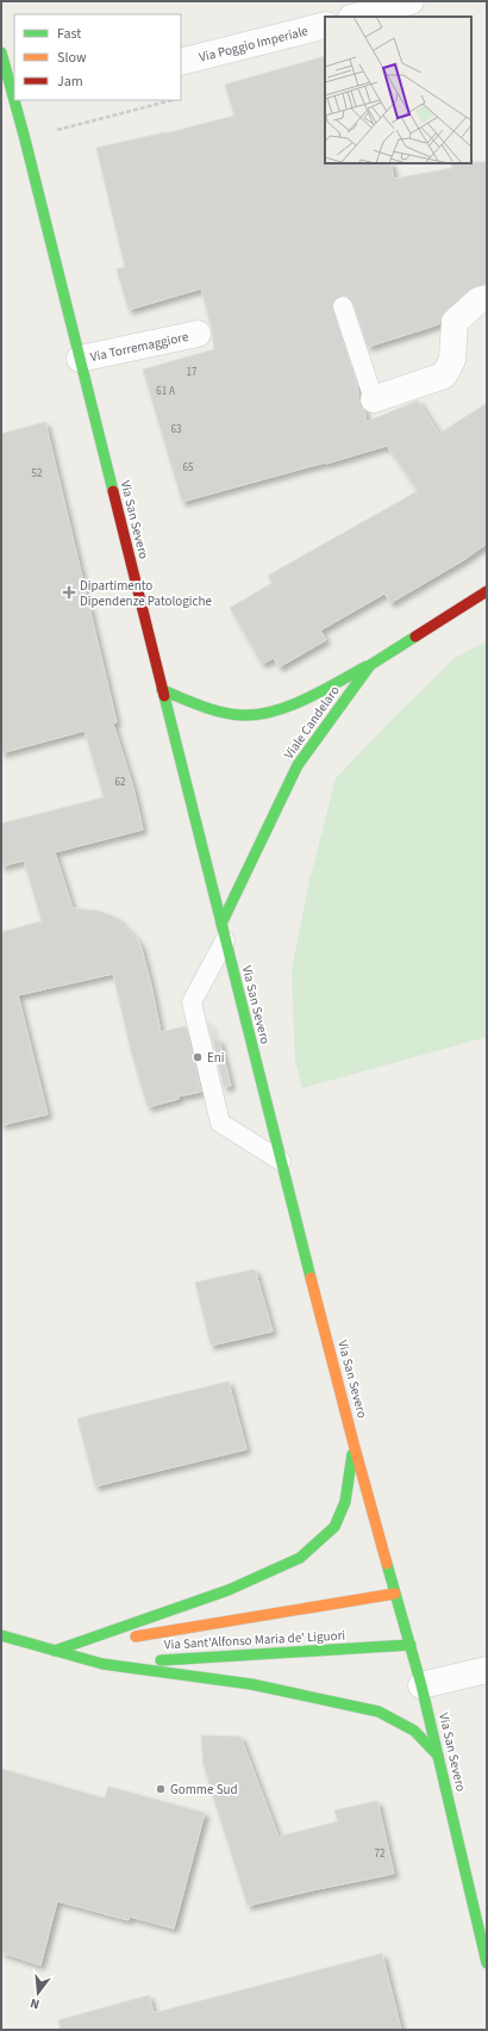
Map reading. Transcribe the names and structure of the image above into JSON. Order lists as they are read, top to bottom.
{
  "streets": {
    "main road": ["Via San Severo", "Viale Candelaro", "Via Sant'Alfonso Maria de' Liguori"],
    "street": ["Via Poggio Imperiale", "Via Torremaggiore"]
  },
  "crossings": [
    ["Via Torremaggiore", "Via San Severo"],
    ["Via San Severo", "Viale Candelaro"],
    ["Via San Severo", "Via Sant'Alfonso Maria de' Liguori"]
  ],
  "places": {
    "health": ["Dipartimento Dipendenze Patologiche"],
    "other": ["Eni", "Gomme Sud"]
  },
  "house_numbers": [
    "17",
    "61 A",
    "63",
    "65",
    "52",
    "62",
    "72"
  ],
  "legend": ["Fast", "Slow", "Jam"],
  "north": "bottom"
}
